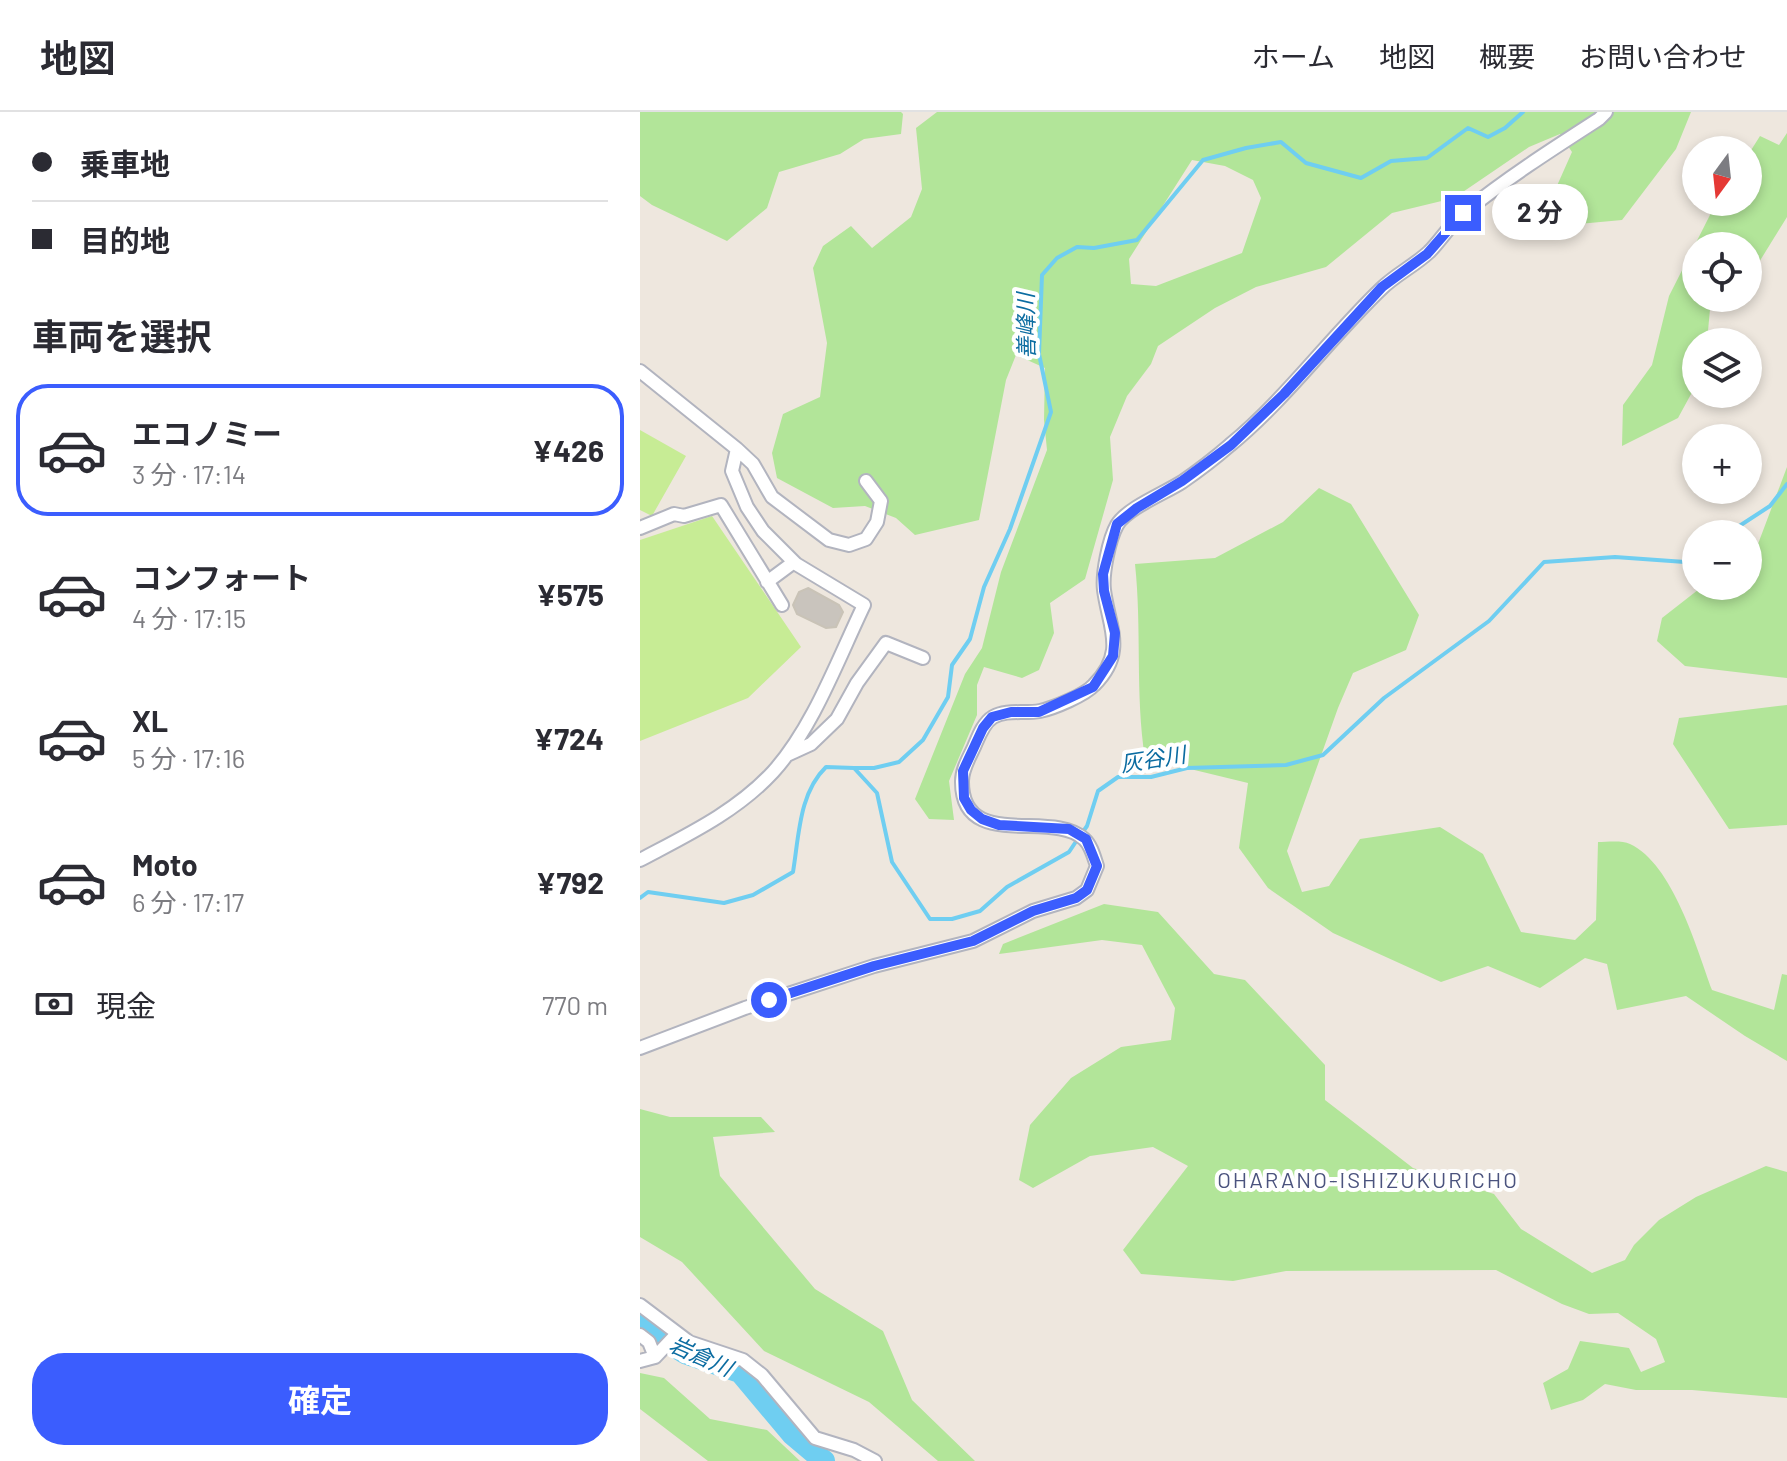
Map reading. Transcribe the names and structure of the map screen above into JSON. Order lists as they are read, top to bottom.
{
  "districts": ["OHARANO-ISHIZUKURICHO"],
  "water": ["善峰川", "灰谷川", "岩倉川"],
  "north": "bottom",
  "page": {
    "header": "地図",
    "nav": [
      "ホーム",
      "地図",
      "概要",
      "お問い合わせ"
    ],
    "banner": ["乗車地", "目的地"],
    "map_buttons": ["+", "−"],
    "bubble": "2 分",
    "heading": "車両を選択",
    "list": [
      {
        "name": "エコノミー",
        "note": "3 分 · 17:14",
        "value": "¥426"
      },
      {
        "name": "コンフォート",
        "note": "4 分 · 17:15",
        "value": "¥575"
      },
      {
        "name": "XL",
        "note": "5 分 · 17:16",
        "value": "¥724"
      },
      {
        "name": "Moto",
        "note": "6 分 · 17:17",
        "value": "¥792"
      }
    ],
    "pay": ["現金", "770 m"],
    "buttons": "確定"
  }
}
